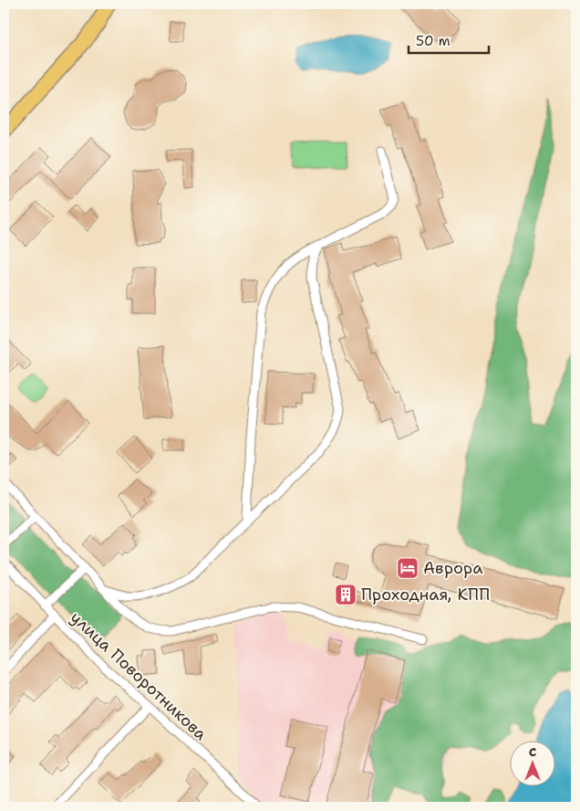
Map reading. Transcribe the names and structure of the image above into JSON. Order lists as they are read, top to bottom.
{
  "streets": {
    "street": ["улица Поворотникова"]
  },
  "places": {
    "hotel": ["Аврора"],
    "building": ["Проходная, КПП"]
  },
  "scale_bar": "50 m",
  "north": "top"
}
